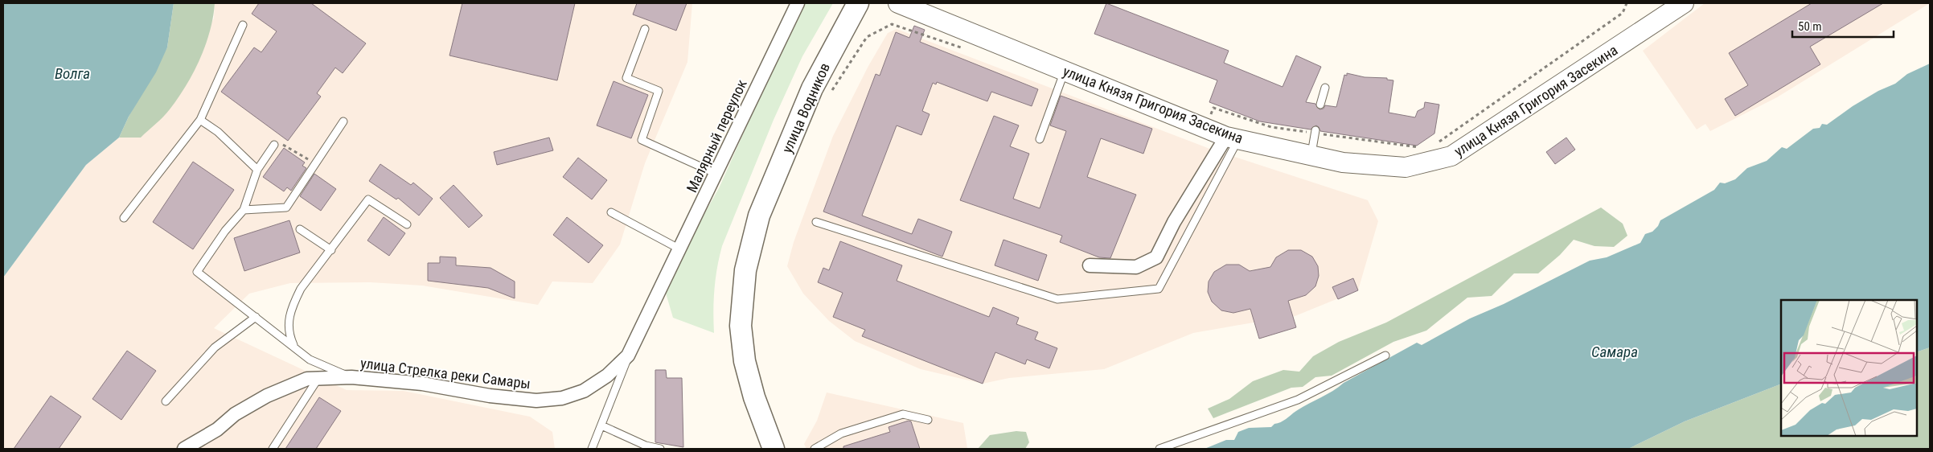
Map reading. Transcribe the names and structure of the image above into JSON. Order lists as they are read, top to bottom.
{
  "streets": {
    "main road": ["улица Князя Григория Засекина", "улица Водников"],
    "street": ["Малярный переулок", "улица Стрелка реки Самары"]
  },
  "crossings": [
    ["Малярный переулок", "улица Стрелка реки Самары"]
  ],
  "water": ["Волга", "Самара"],
  "scale_bar": "50 m"
}
